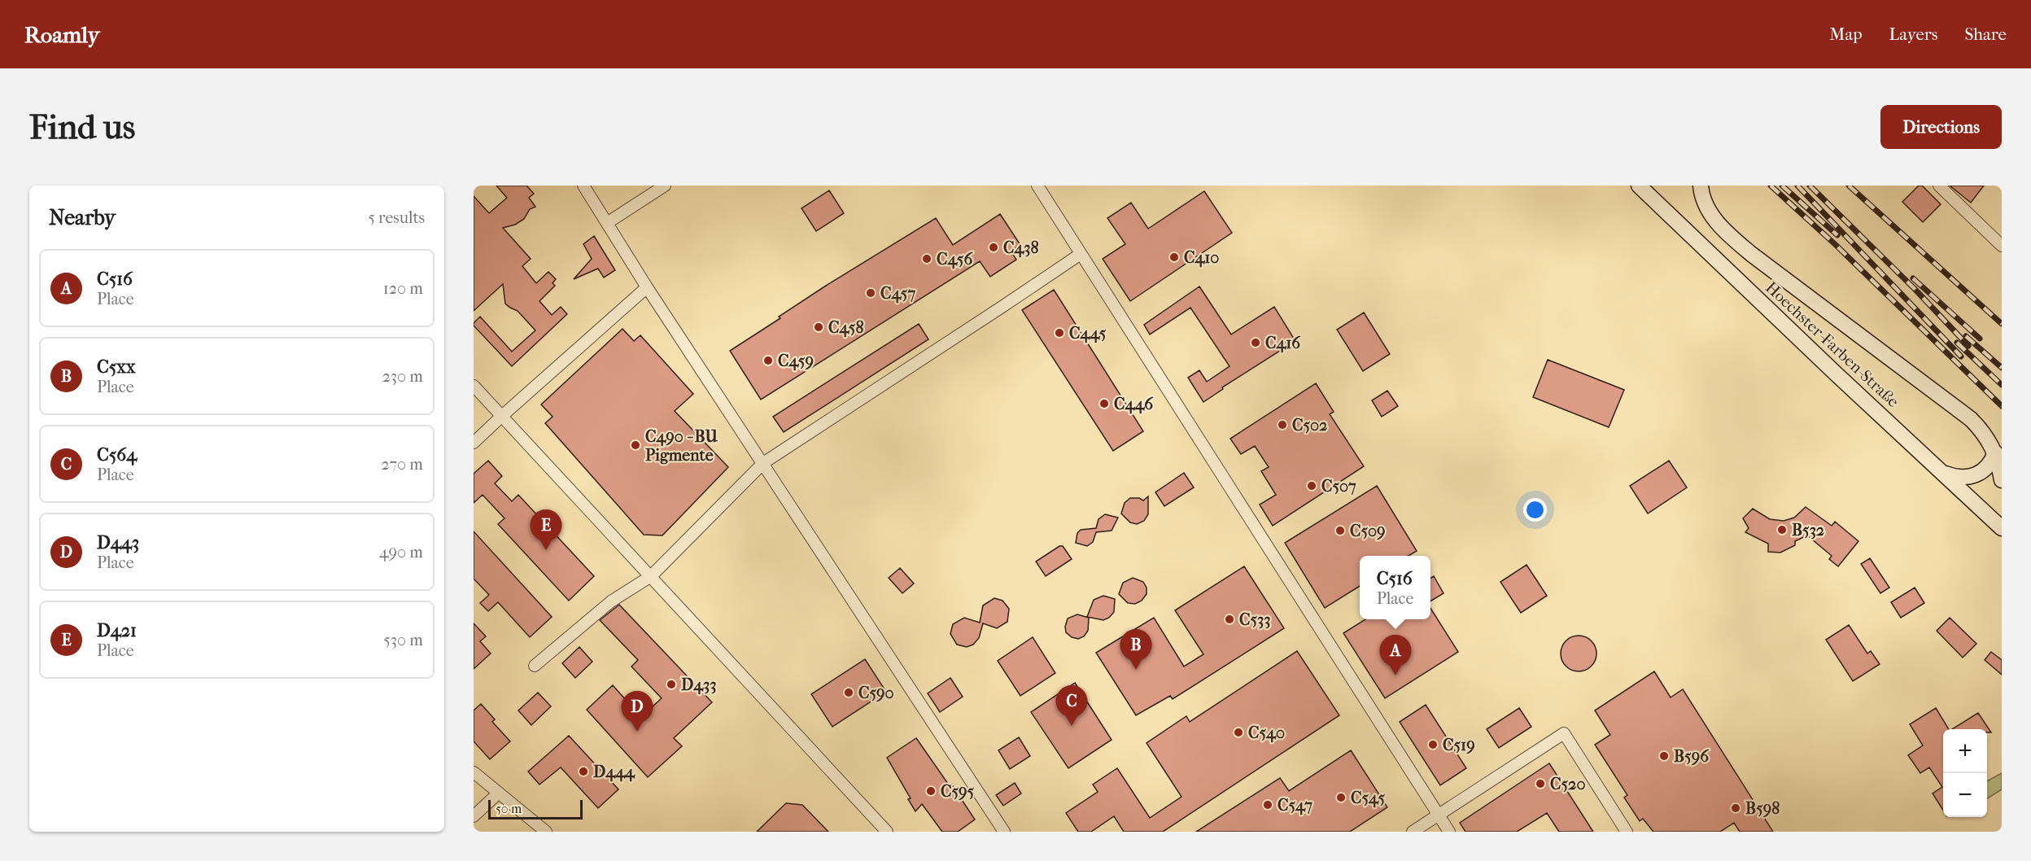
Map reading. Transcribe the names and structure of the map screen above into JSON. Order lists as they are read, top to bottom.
{
  "streets": {
    "main road": ["Hoechster-Farben-Straße"]
  },
  "places": [
    "C438",
    "C410",
    "C456",
    "C457",
    "C458",
    "C445",
    "C416",
    "C459",
    "C446",
    "C502",
    "C490 - BU Pigmente",
    "C507",
    "B532",
    "C509",
    "C533",
    "D433",
    "C590",
    "C540",
    "C519",
    "B596",
    "D444",
    "C520",
    "C595",
    "C545",
    "C547",
    "B598"
  ],
  "scale_bar": "50 m",
  "page": {
    "header": "Roamly",
    "nav": ["Map", "Layers", "Share"],
    "buttons": "Directions",
    "title": "Find us",
    "heading": ["Nearby", "5 results"],
    "list": [
      {
        "mark": "A",
        "name": "C516",
        "note": "Place",
        "value": "120 m"
      },
      {
        "mark": "B",
        "name": "C5xx",
        "note": "Place",
        "value": "230 m"
      },
      {
        "mark": "C",
        "name": "C564",
        "note": "Place",
        "value": "270 m"
      },
      {
        "mark": "D",
        "name": "D443",
        "note": "Place",
        "value": "490 m"
      },
      {
        "mark": "E",
        "name": "D421",
        "note": "Place",
        "value": "530 m"
      }
    ],
    "pins": [
      "E",
      "B",
      "A",
      "C",
      "D"
    ],
    "popup": ["C516", "Place"],
    "map_buttons": ["+", "−"],
    "scale": "50 m"
  }
}
